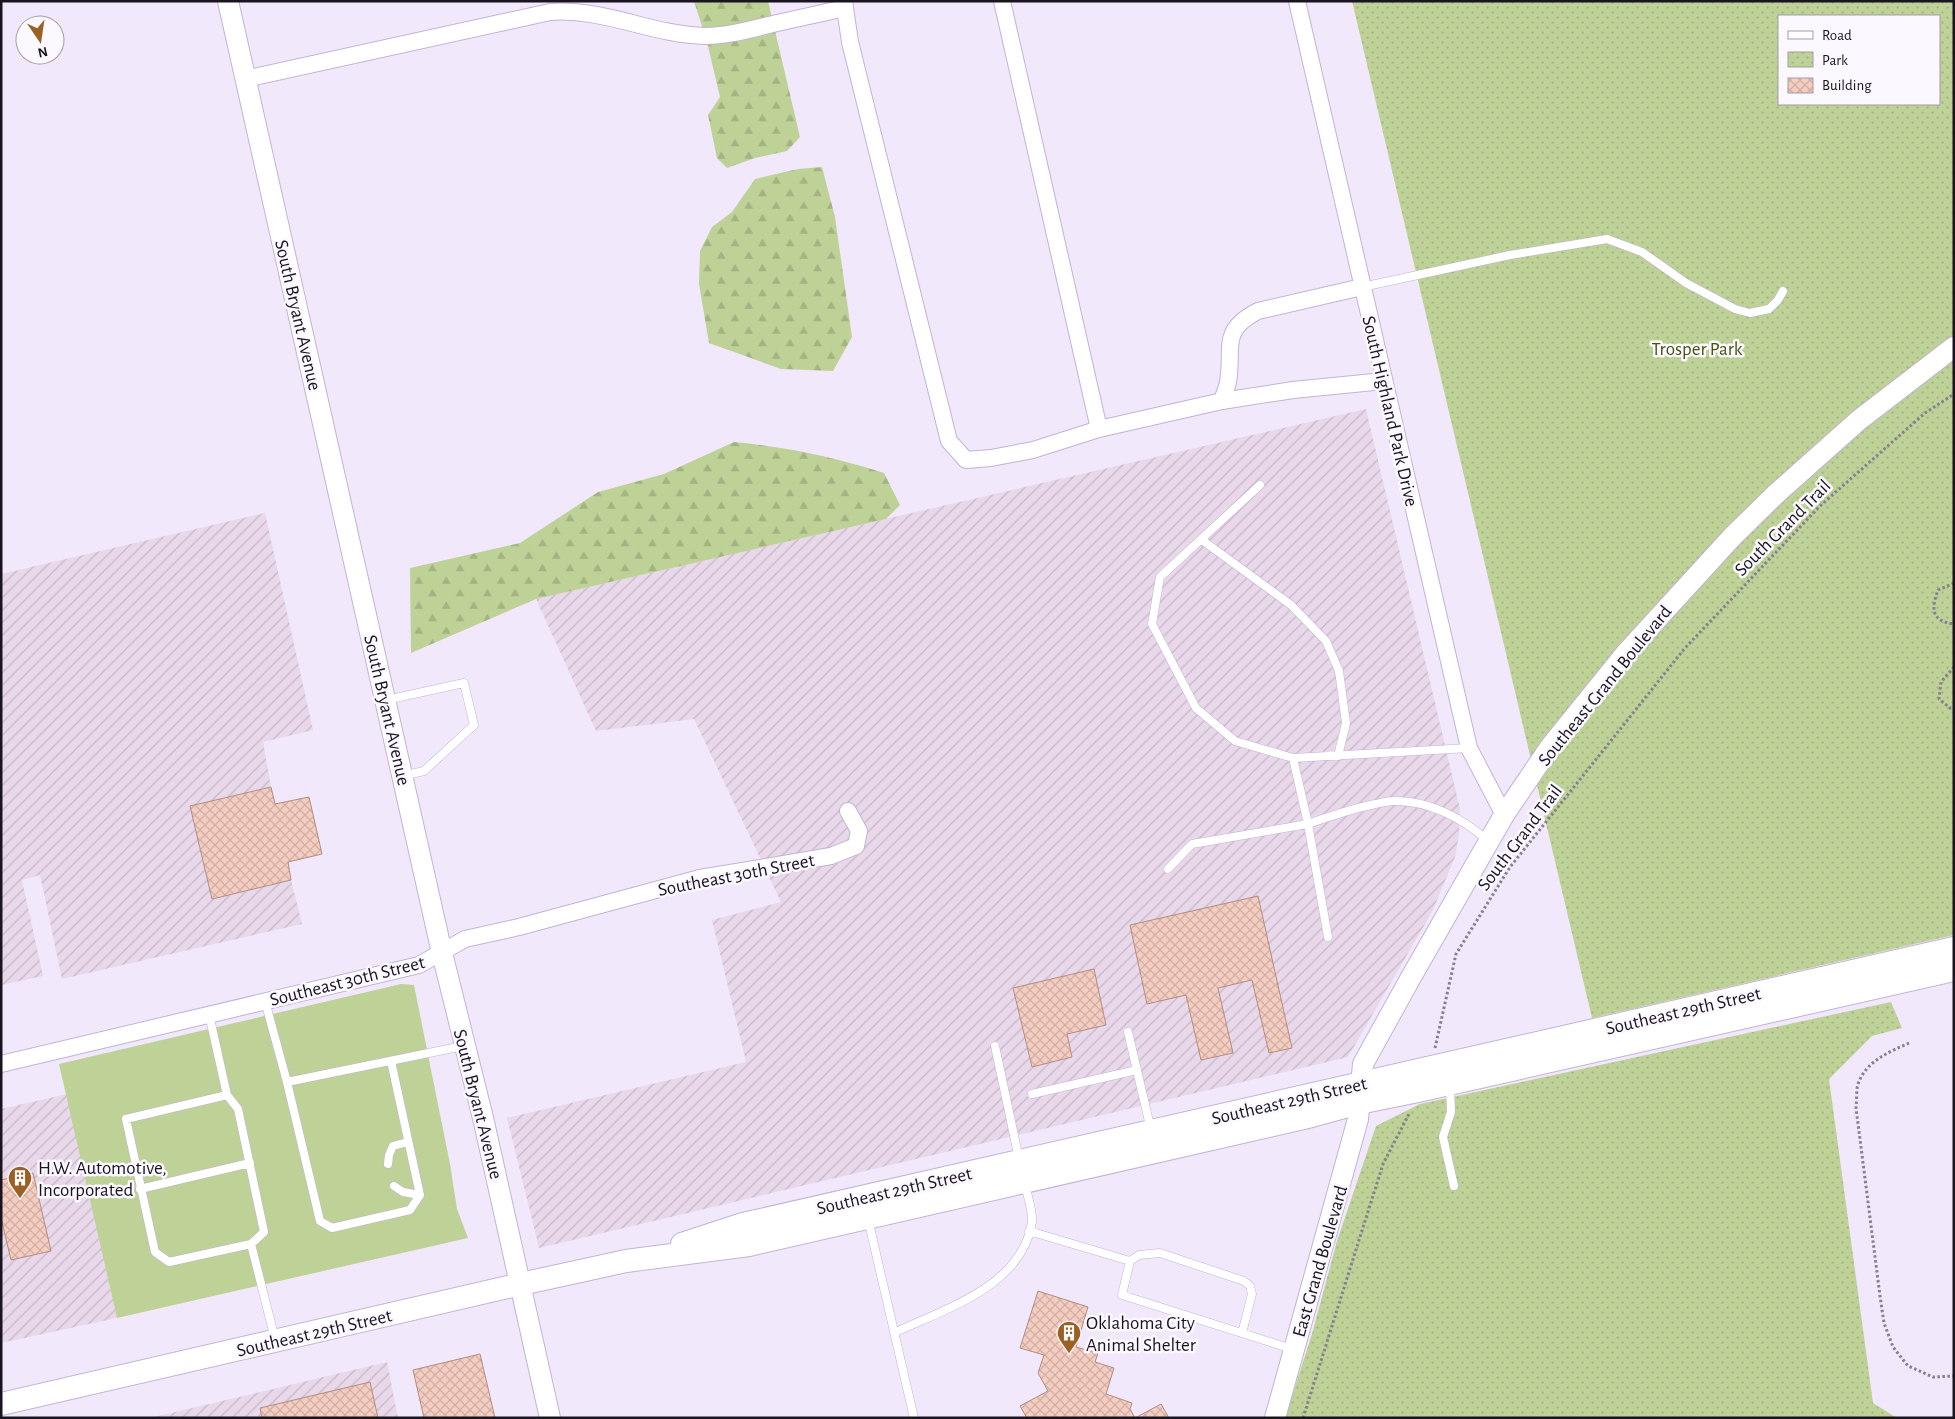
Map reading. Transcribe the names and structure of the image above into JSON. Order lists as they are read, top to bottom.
{
  "streets": {
    "main road": ["Southeast 29th Street"],
    "street": [
      "South Bryant Avenue",
      "South Highland Park Drive",
      "Southeast Grand Boulevard",
      "Southeast 30th Street",
      "East Grand Boulevard"
    ],
    "path": ["South Grand Trail"]
  },
  "crossings": [
    ["South Bryant Avenue", "Southeast 30th Street"],
    ["South Bryant Avenue", "Southeast 29th Street"],
    ["South Highland Park Drive", "Southeast Grand Boulevard"],
    ["South Grand Trail", "Southeast 29th Street"],
    ["Southeast Grand Boulevard", "Southeast 29th Street"],
    ["Southeast Grand Boulevard", "East Grand Boulevard"],
    ["Southeast 29th Street", "East Grand Boulevard"]
  ],
  "parks": ["Trosper Park"],
  "places": {
    "building": ["H.W. Automotive, Incorporated", "Oklahoma City Animal Shelter"]
  },
  "legend": ["Road", "Park", "Building"],
  "north": "bottom"
}
